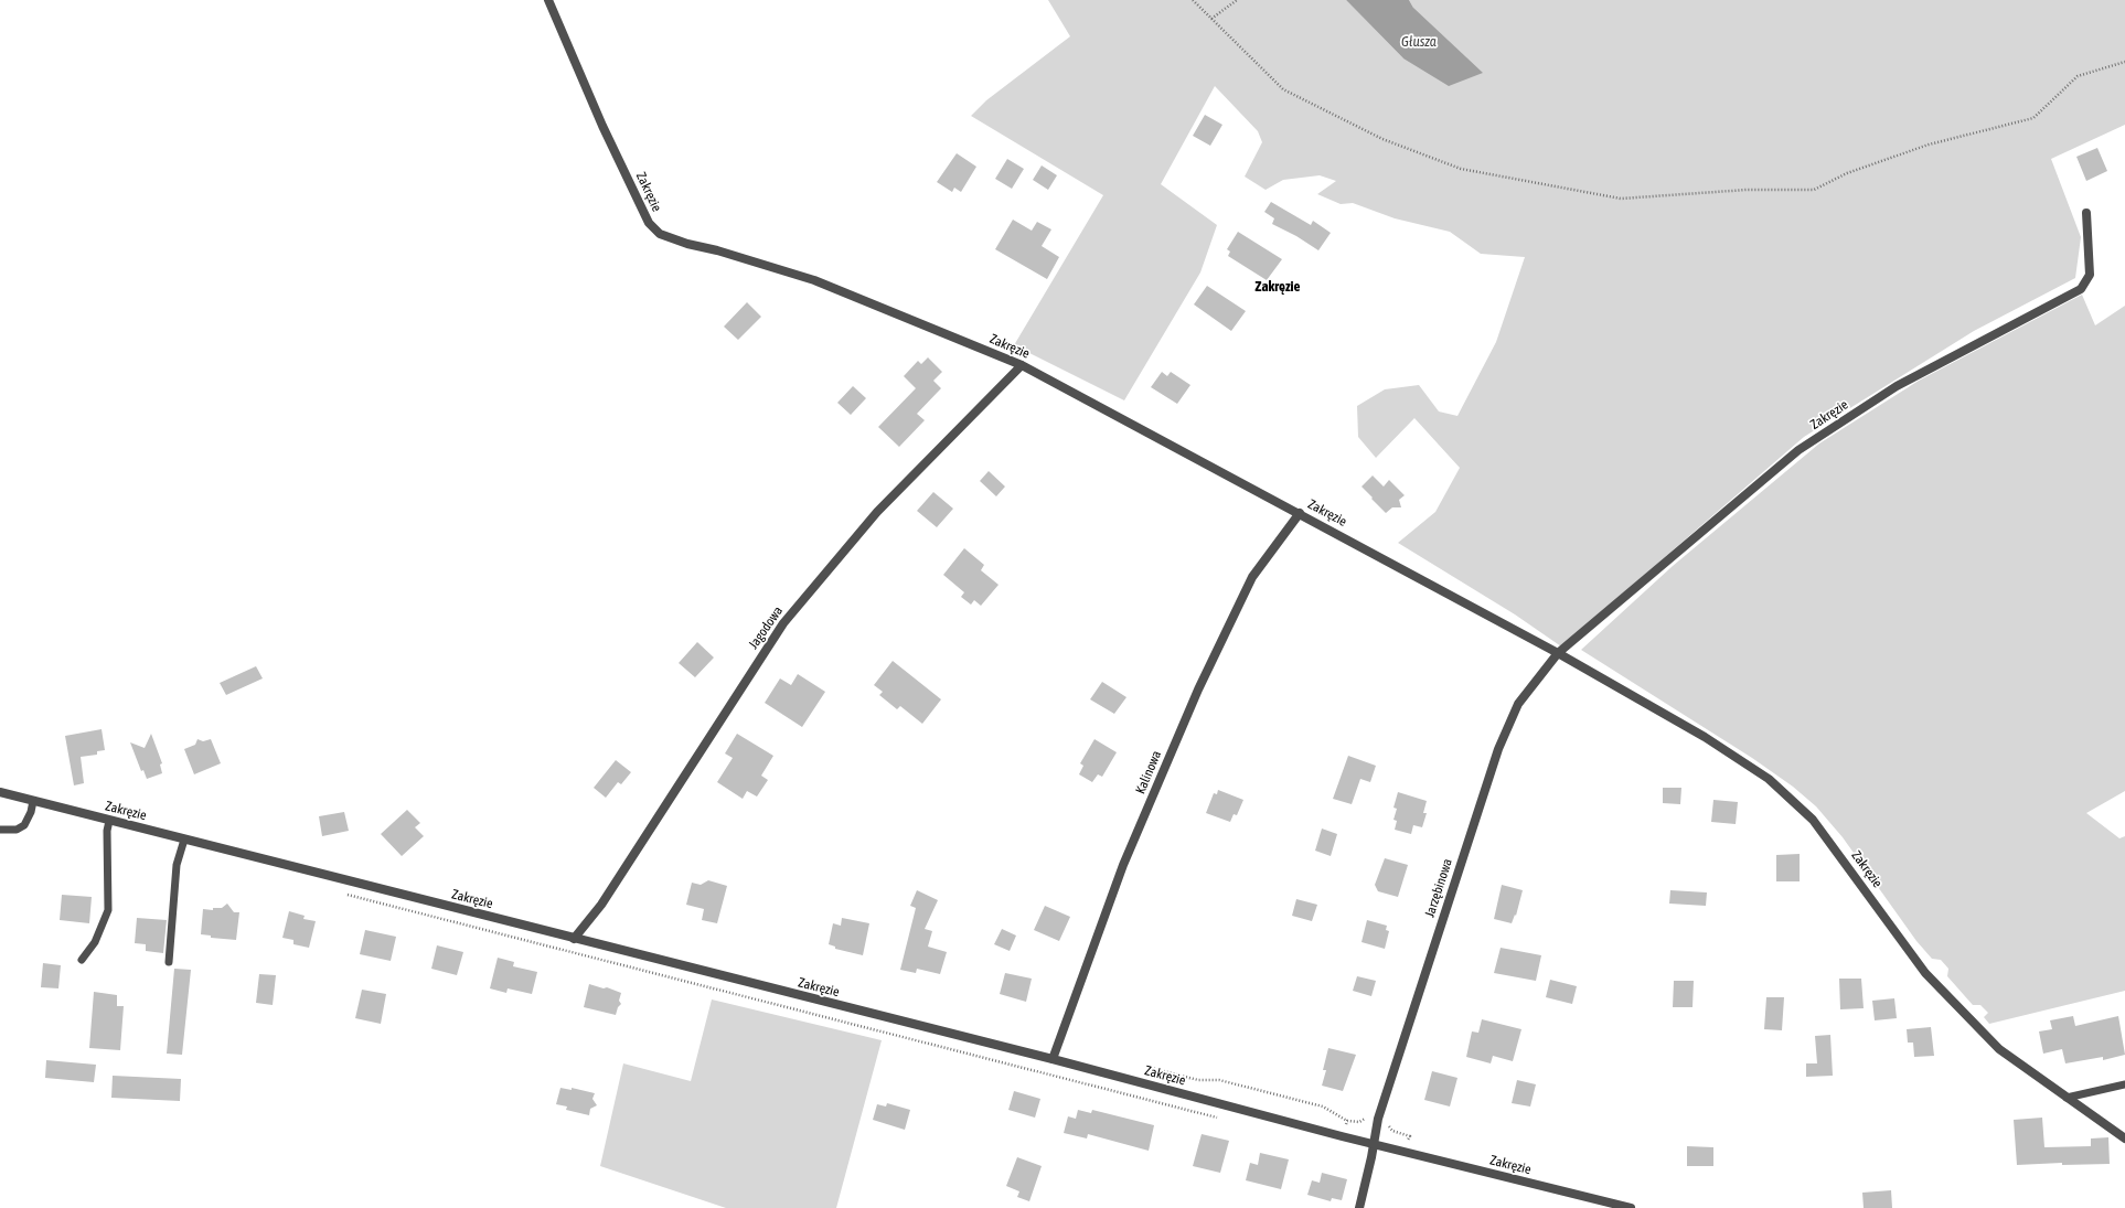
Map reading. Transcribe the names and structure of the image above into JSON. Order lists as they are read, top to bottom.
{
  "streets": {
    "street": [
      "Zakręzie",
      "Jagodowa",
      "Kalinowa",
      "Jarzębinowa"
    ]
  },
  "crossings": [
    ["Zakręzie", "Jagodowa"],
    ["Zakręzie", "Kalinowa"],
    ["Zakręzie", "Jarzębinowa"]
  ],
  "districts": ["Zakręzie"],
  "water": ["Głusza"]
}
